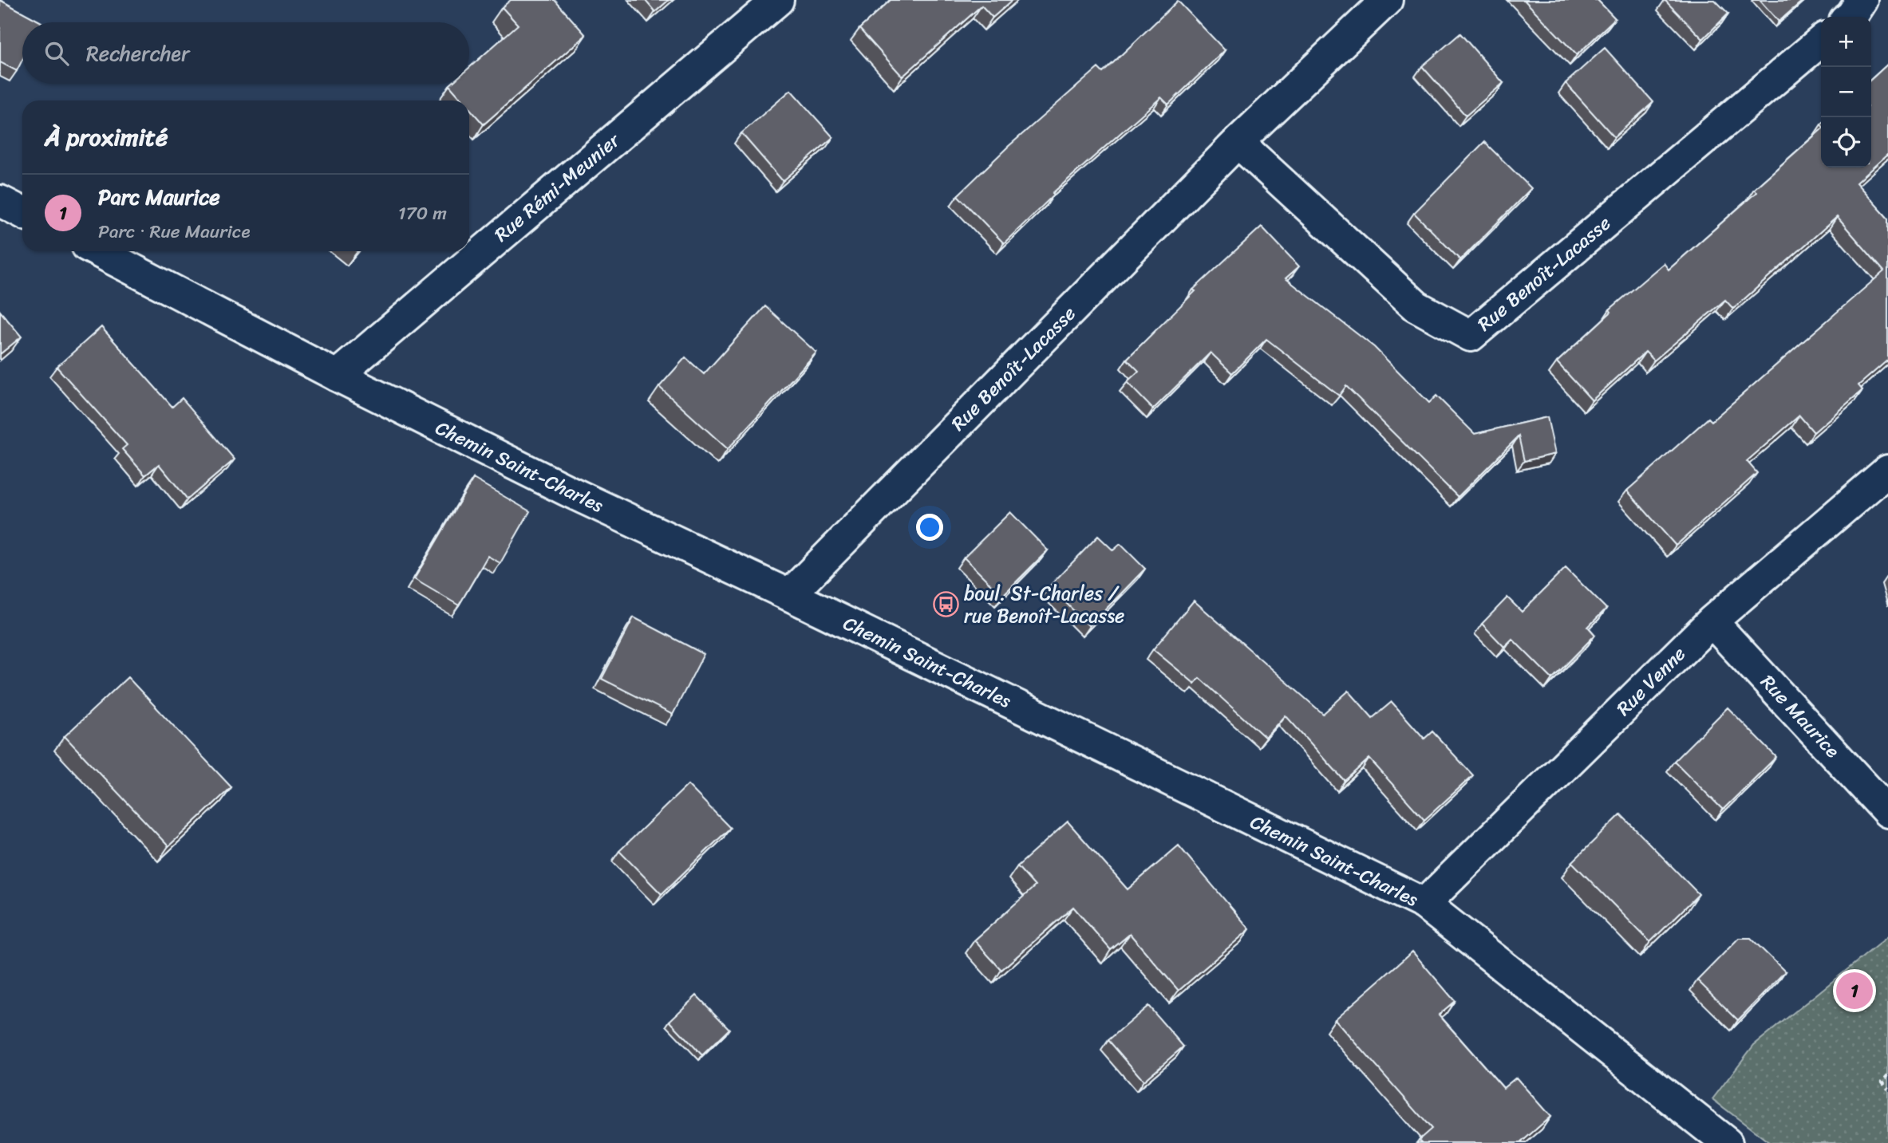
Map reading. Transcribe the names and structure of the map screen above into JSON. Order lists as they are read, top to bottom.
{
  "streets": {
    "street": [
      "Rue Rémi-Meunier",
      "Rue Benoît-Lacasse",
      "Chemin Saint-Charles",
      "Rue Venne",
      "Rue Maurice"
    ]
  },
  "crossings": [
    ["Rue Rémi-Meunier", "Chemin Saint-Charles"],
    ["Rue Benoît-Lacasse", "Chemin Saint-Charles"],
    ["Chemin Saint-Charles", "Rue Venne"],
    ["Rue Venne", "Rue Maurice"]
  ],
  "places": {
    "bus stop": ["boul. St-Charles / rue Benoît-Lacasse"]
  },
  "page": {
    "map_buttons": ["+", "−"],
    "search": "Rechercher",
    "heading": "À proximité",
    "list": [
      {
        "mark": "1",
        "name": "Parc Maurice",
        "note": "Parc · Rue Maurice",
        "value": "170 m"
      }
    ],
    "pins": "1"
  }
}
